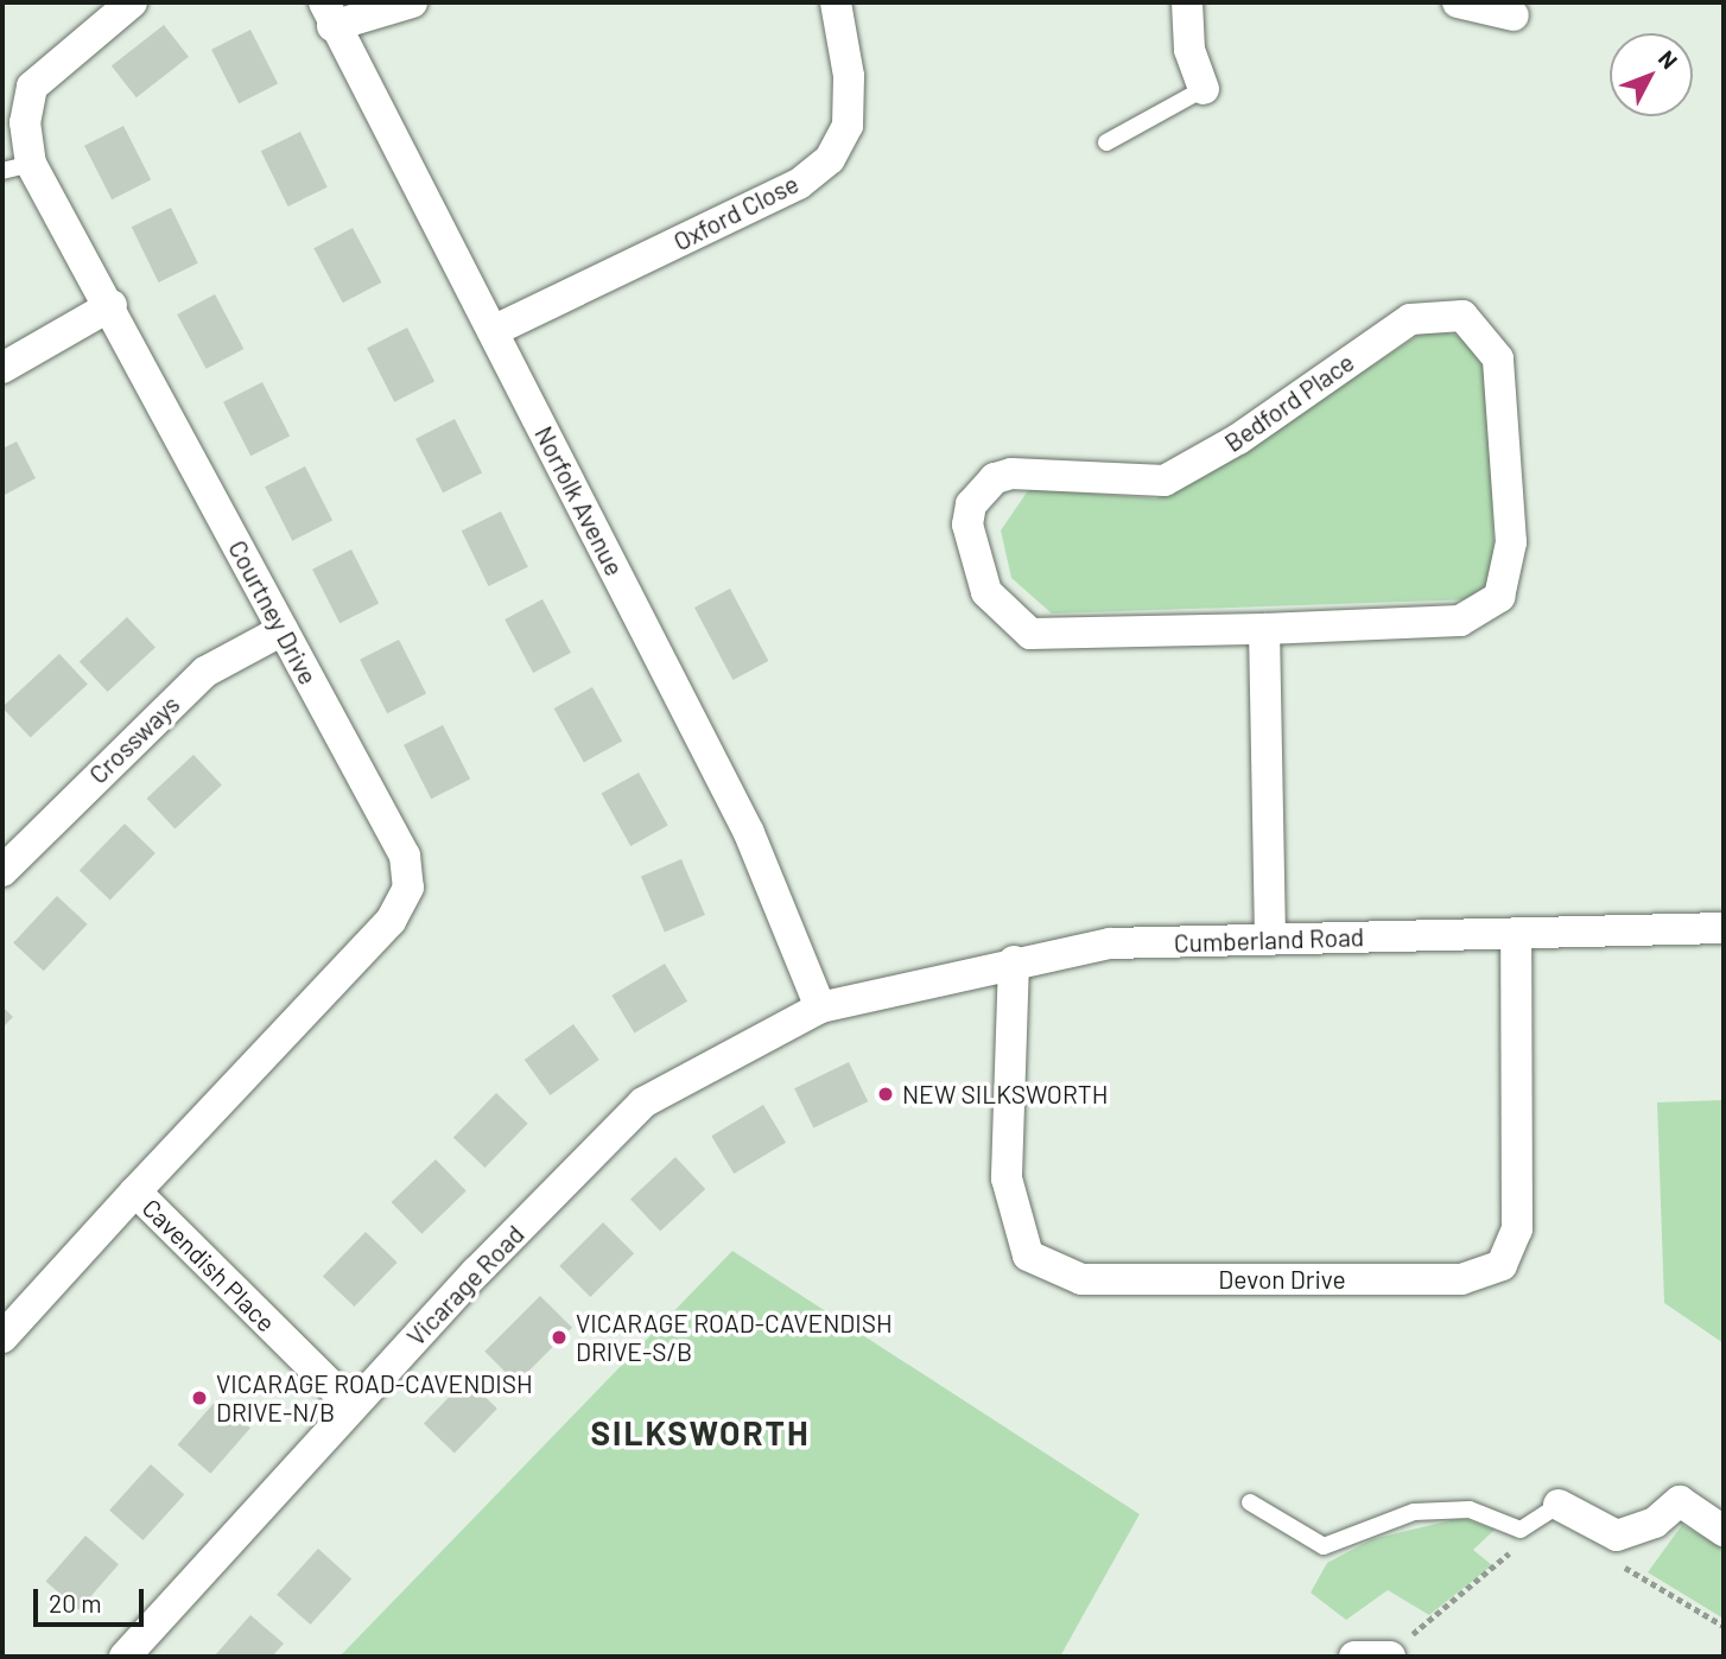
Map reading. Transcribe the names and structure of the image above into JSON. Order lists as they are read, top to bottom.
{
  "streets": {
    "street": [
      "Oxford Close",
      "Bedford Place",
      "Norfolk Avenue",
      "Courtney Drive",
      "Crossways",
      "Cumberland Road",
      "Cavendish Place",
      "Devon Drive",
      "Vicarage Road"
    ]
  },
  "crossings": [
    ["Oxford Close", "Norfolk Avenue"],
    ["Norfolk Avenue", "Cumberland Road"],
    ["Norfolk Avenue", "Vicarage Road"],
    ["Courtney Drive", "Crossways"],
    ["Courtney Drive", "Cavendish Place"],
    ["Cumberland Road", "Devon Drive"],
    ["Cumberland Road", "Vicarage Road"],
    ["Cavendish Place", "Vicarage Road"]
  ],
  "districts": ["SILKSWORTH"],
  "places": ["NEW SILKSWORTH", "VICARAGE ROAD-CAVENDISH DRIVE-S/B", "VICARAGE ROAD-CAVENDISH DRIVE-N/B"],
  "scale_bar": "20 m",
  "north": "top right"
}
